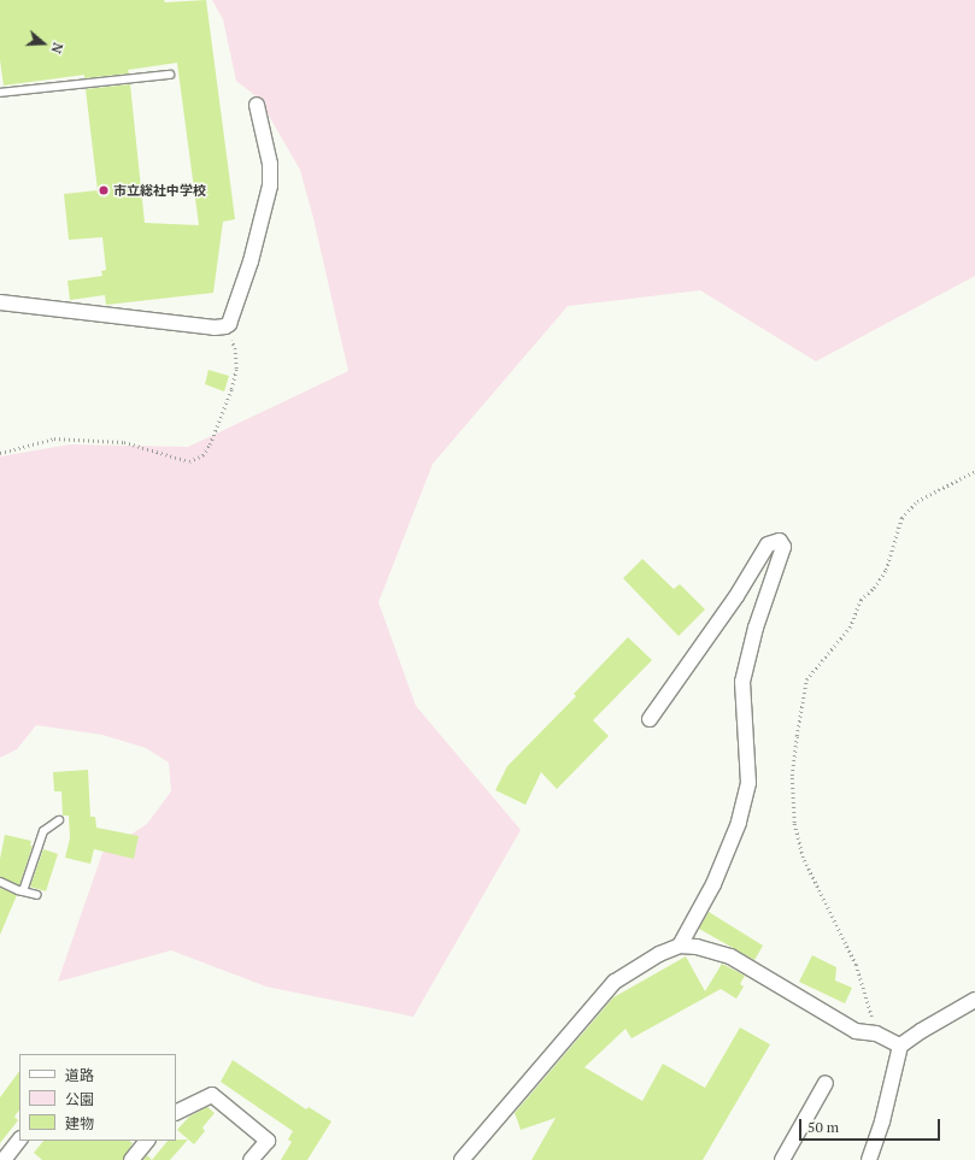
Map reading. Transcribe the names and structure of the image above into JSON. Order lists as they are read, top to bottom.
{
  "places": ["市立総社中学校"],
  "legend": ["道路", "公園", "建物"],
  "scale_bar": "50 m",
  "north": "right"
}
